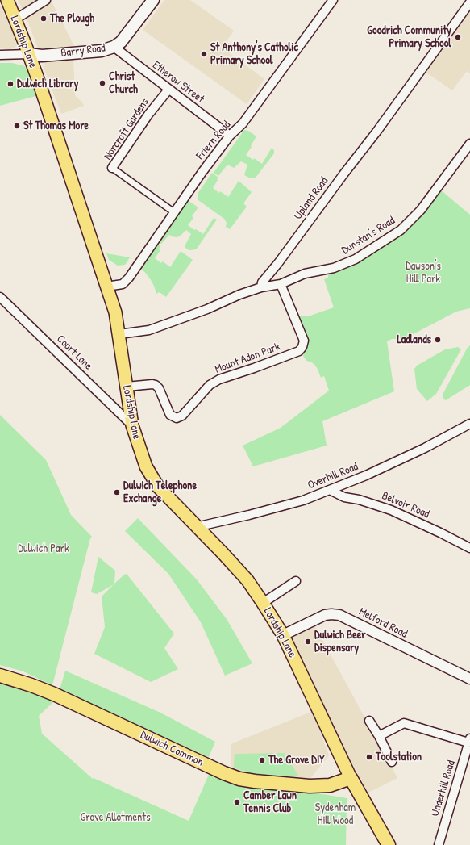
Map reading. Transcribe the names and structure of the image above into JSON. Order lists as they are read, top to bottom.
{
  "streets": {
    "highway": ["Lordship Lane", "Dulwich Common"],
    "main road": ["Barry Road"],
    "street": [
      "Etherow Street",
      "Norcroft Gardens",
      "Friern Road",
      "Upland Road",
      "Dunstan's Road",
      "Court Lane",
      "Mount Adon Park",
      "Overhill Road",
      "Belvoir Road",
      "Melford Road",
      "Underhill Road"
    ]
  },
  "crossings": [
    ["Lordship Lane", "Barry Road"],
    ["Lordship Lane", "Friern Road"],
    ["Lordship Lane", "Court Lane"],
    ["Lordship Lane", "Mount Adon Park"],
    ["Lordship Lane", "Overhill Road"],
    ["Lordship Lane", "Melford Road"],
    ["Lordship Lane", "Dulwich Common"],
    ["Barry Road", "Etherow Street"],
    ["Etherow Street", "Norcroft Gardens"],
    ["Etherow Street", "Friern Road"],
    ["Norcroft Gardens", "Friern Road"],
    ["Upland Road", "Dunstan's Road"],
    ["Dunstan's Road", "Mount Adon Park"],
    ["Overhill Road", "Belvoir Road"]
  ],
  "parks": [
    "Dawson's Hill Park",
    "Dulwich Park",
    "Sydenham Hill Wood",
    "Grove Allotments"
  ],
  "places": [
    "The Plough",
    "Goodrich Community Primary School",
    "St Anthony's Catholic Primary School",
    "Christ Church",
    "Dulwich Library",
    "St Thomas More",
    "Ladlands",
    "Dulwich Telephone Exchange",
    "Dulwich Beer Dispensary",
    "Toolstation",
    "The Grove DIY",
    "Camber Lawn Tennis Club"
  ]
}
